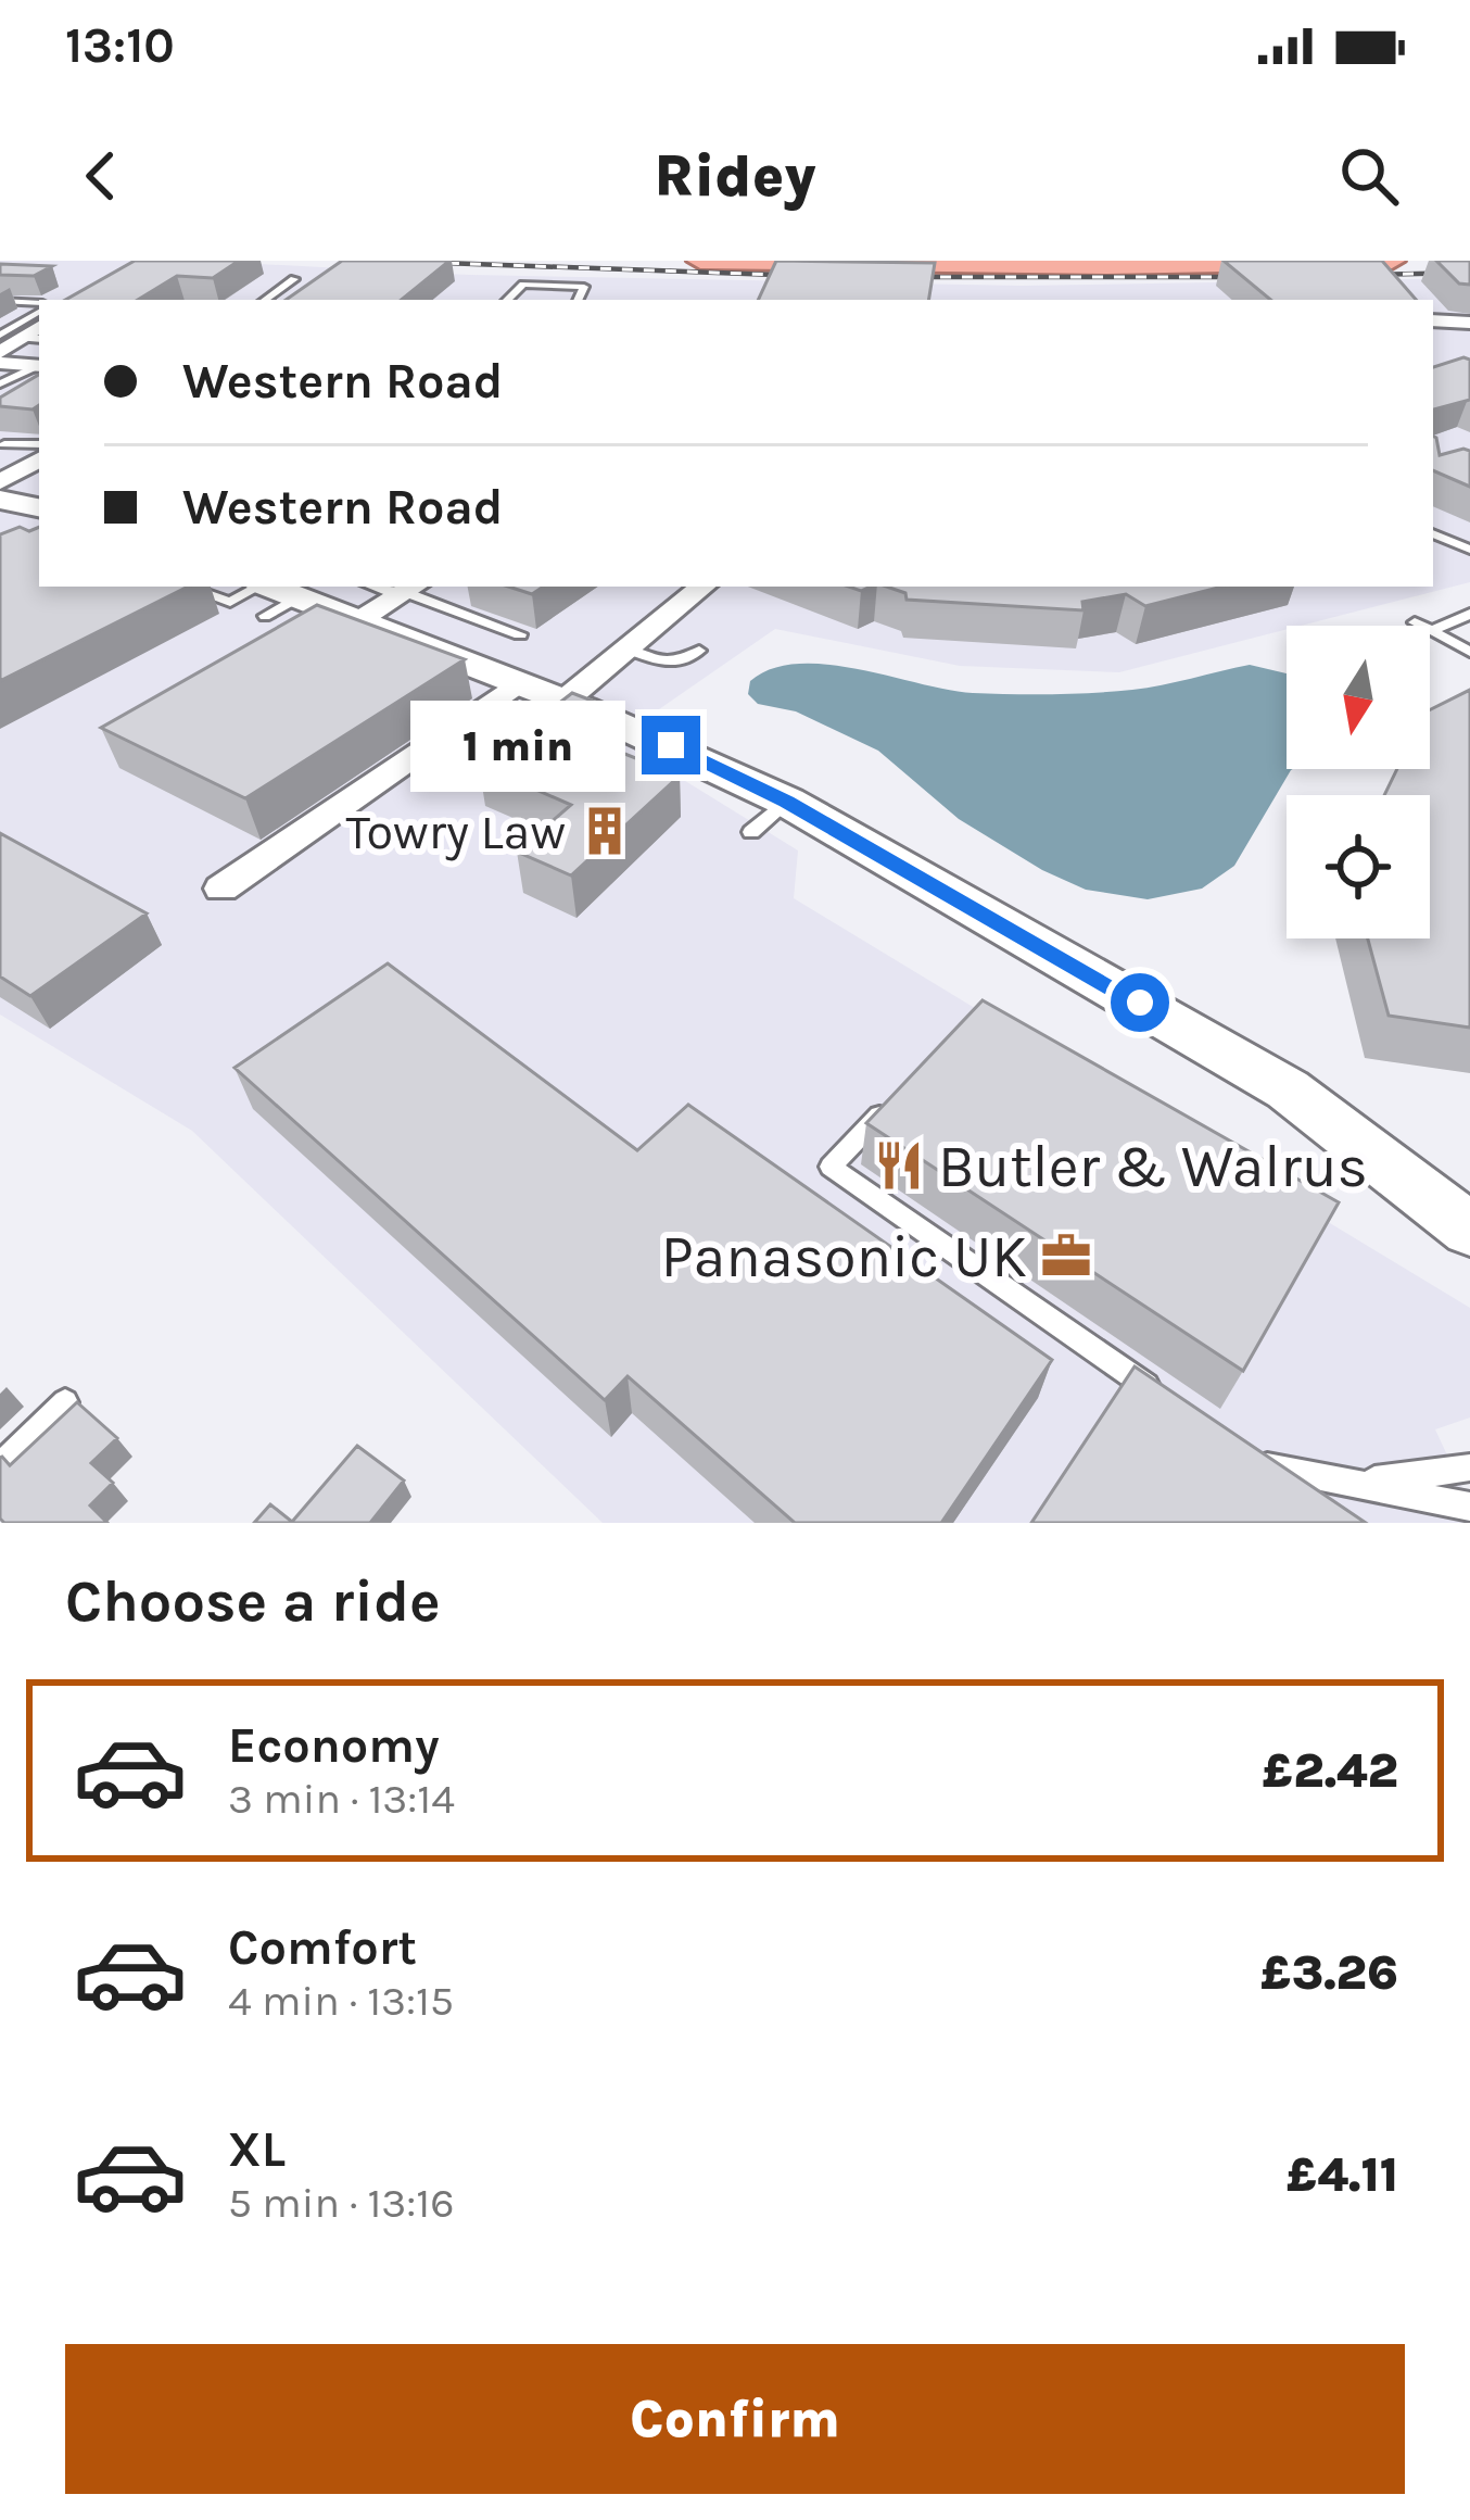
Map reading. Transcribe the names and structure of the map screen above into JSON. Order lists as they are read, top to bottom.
{
  "places": {
    "building": ["Towry Law"],
    "restaurant": ["Butler & Walrus"],
    "office": ["Panasonic UK"]
  },
  "north": "bottom",
  "page": {
    "status": "13:10",
    "header": "Ridey",
    "banner": ["Western Road", "Western Road"],
    "bubble": "1 min",
    "heading": "Choose a ride",
    "list": [
      {
        "name": "Economy",
        "note": "3 min · 13:14",
        "value": "£2.42"
      },
      {
        "name": "Comfort",
        "note": "4 min · 13:15",
        "value": "£3.26"
      },
      {
        "name": "XL",
        "note": "5 min · 13:16",
        "value": "£4.11"
      }
    ],
    "buttons": "Confirm"
  }
}
